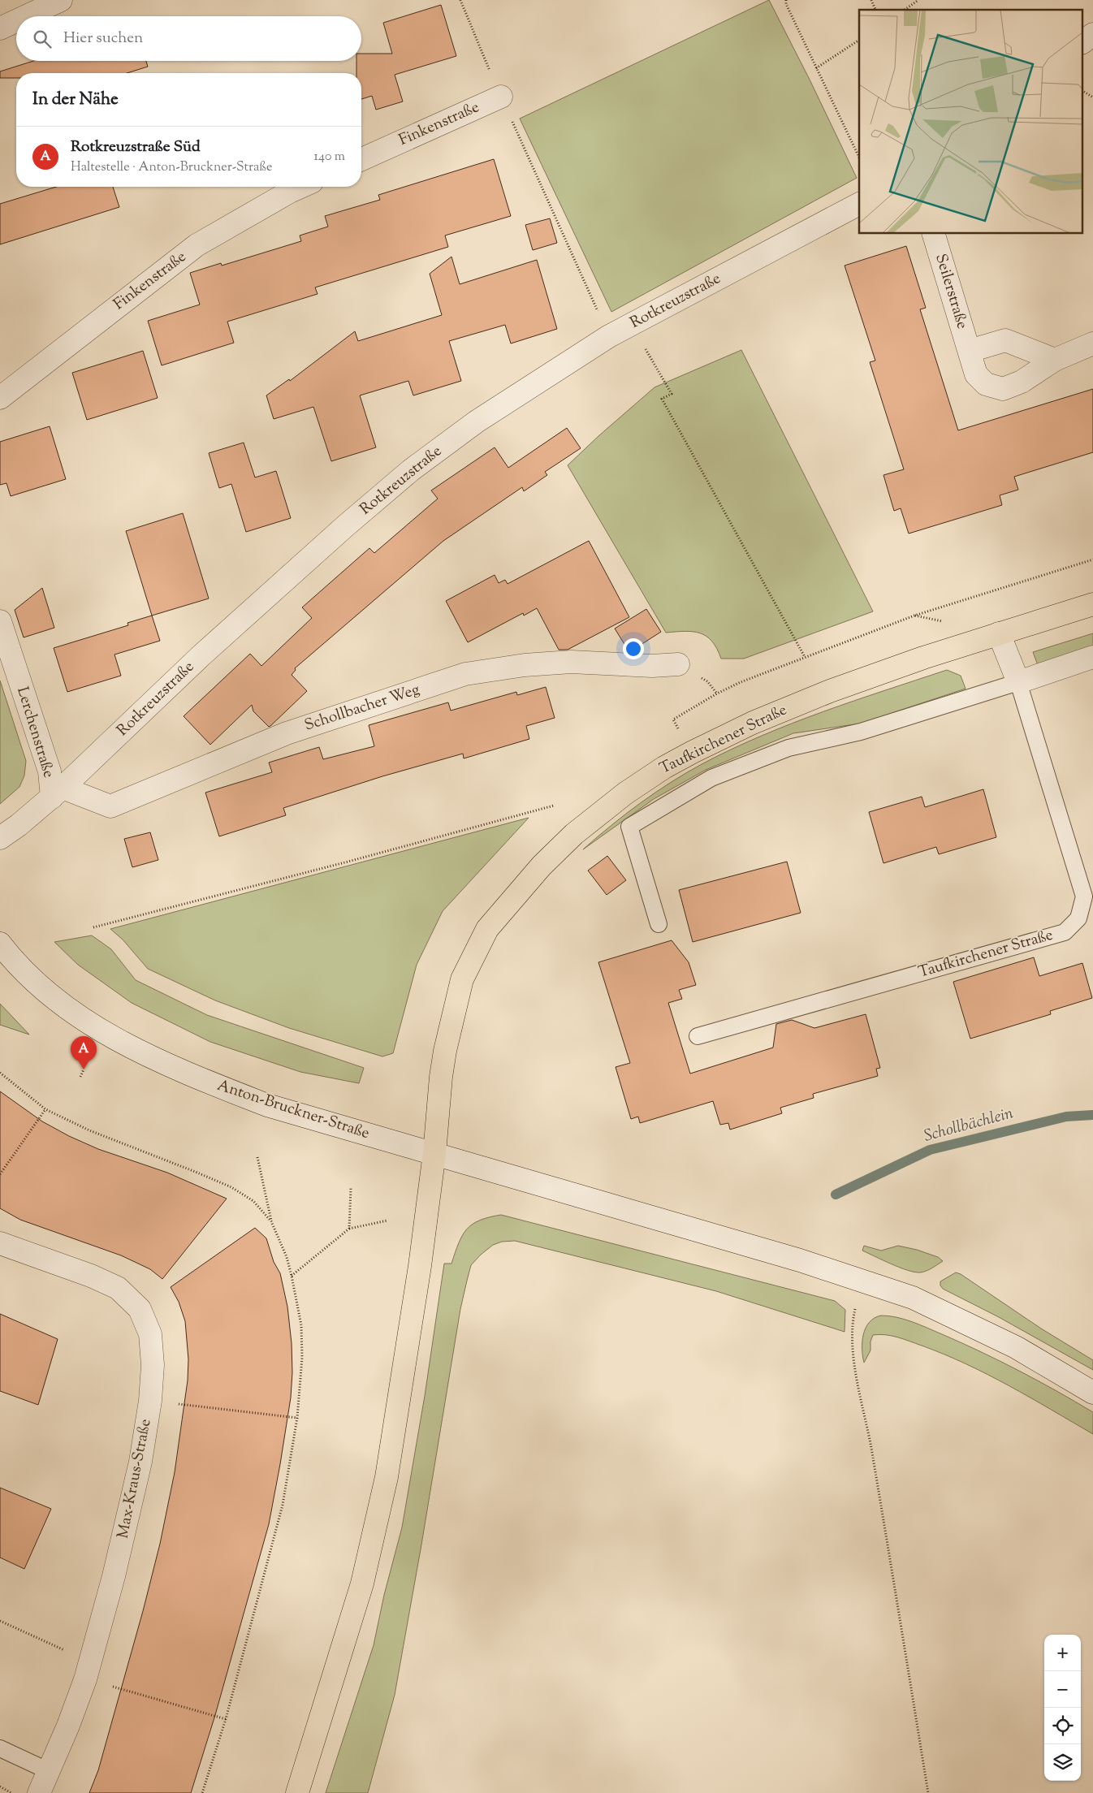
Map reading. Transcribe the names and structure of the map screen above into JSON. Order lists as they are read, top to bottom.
{
  "streets": {
    "main road": ["Taufkirchener Straße"],
    "street": [
      "Finkenstraße",
      "Seilerstraße",
      "Rotkreuzstraße",
      "Schollbacher Weg",
      "Lerchenstraße",
      "Anton-Bruckner-Straße",
      "Max-Kraus-Straße"
    ]
  },
  "crossings": [
    ["Rotkreuzstraße", "Schollbacher Weg"],
    ["Rotkreuzstraße", "Lerchenstraße"],
    ["Schollbacher Weg", "Lerchenstraße"],
    ["Taufkirchener Straße", "Anton-Bruckner-Straße"]
  ],
  "water": ["Schollbächlein"],
  "page": {
    "search": "Hier suchen",
    "heading": "In der Nähe",
    "list": [
      {
        "mark": "A",
        "name": "Rotkreuzstraße Süd",
        "note": "Haltestelle · Anton-Bruckner-Straße",
        "value": "140 m"
      }
    ],
    "pins": "A",
    "map_buttons": ["+", "−"]
  }
}
